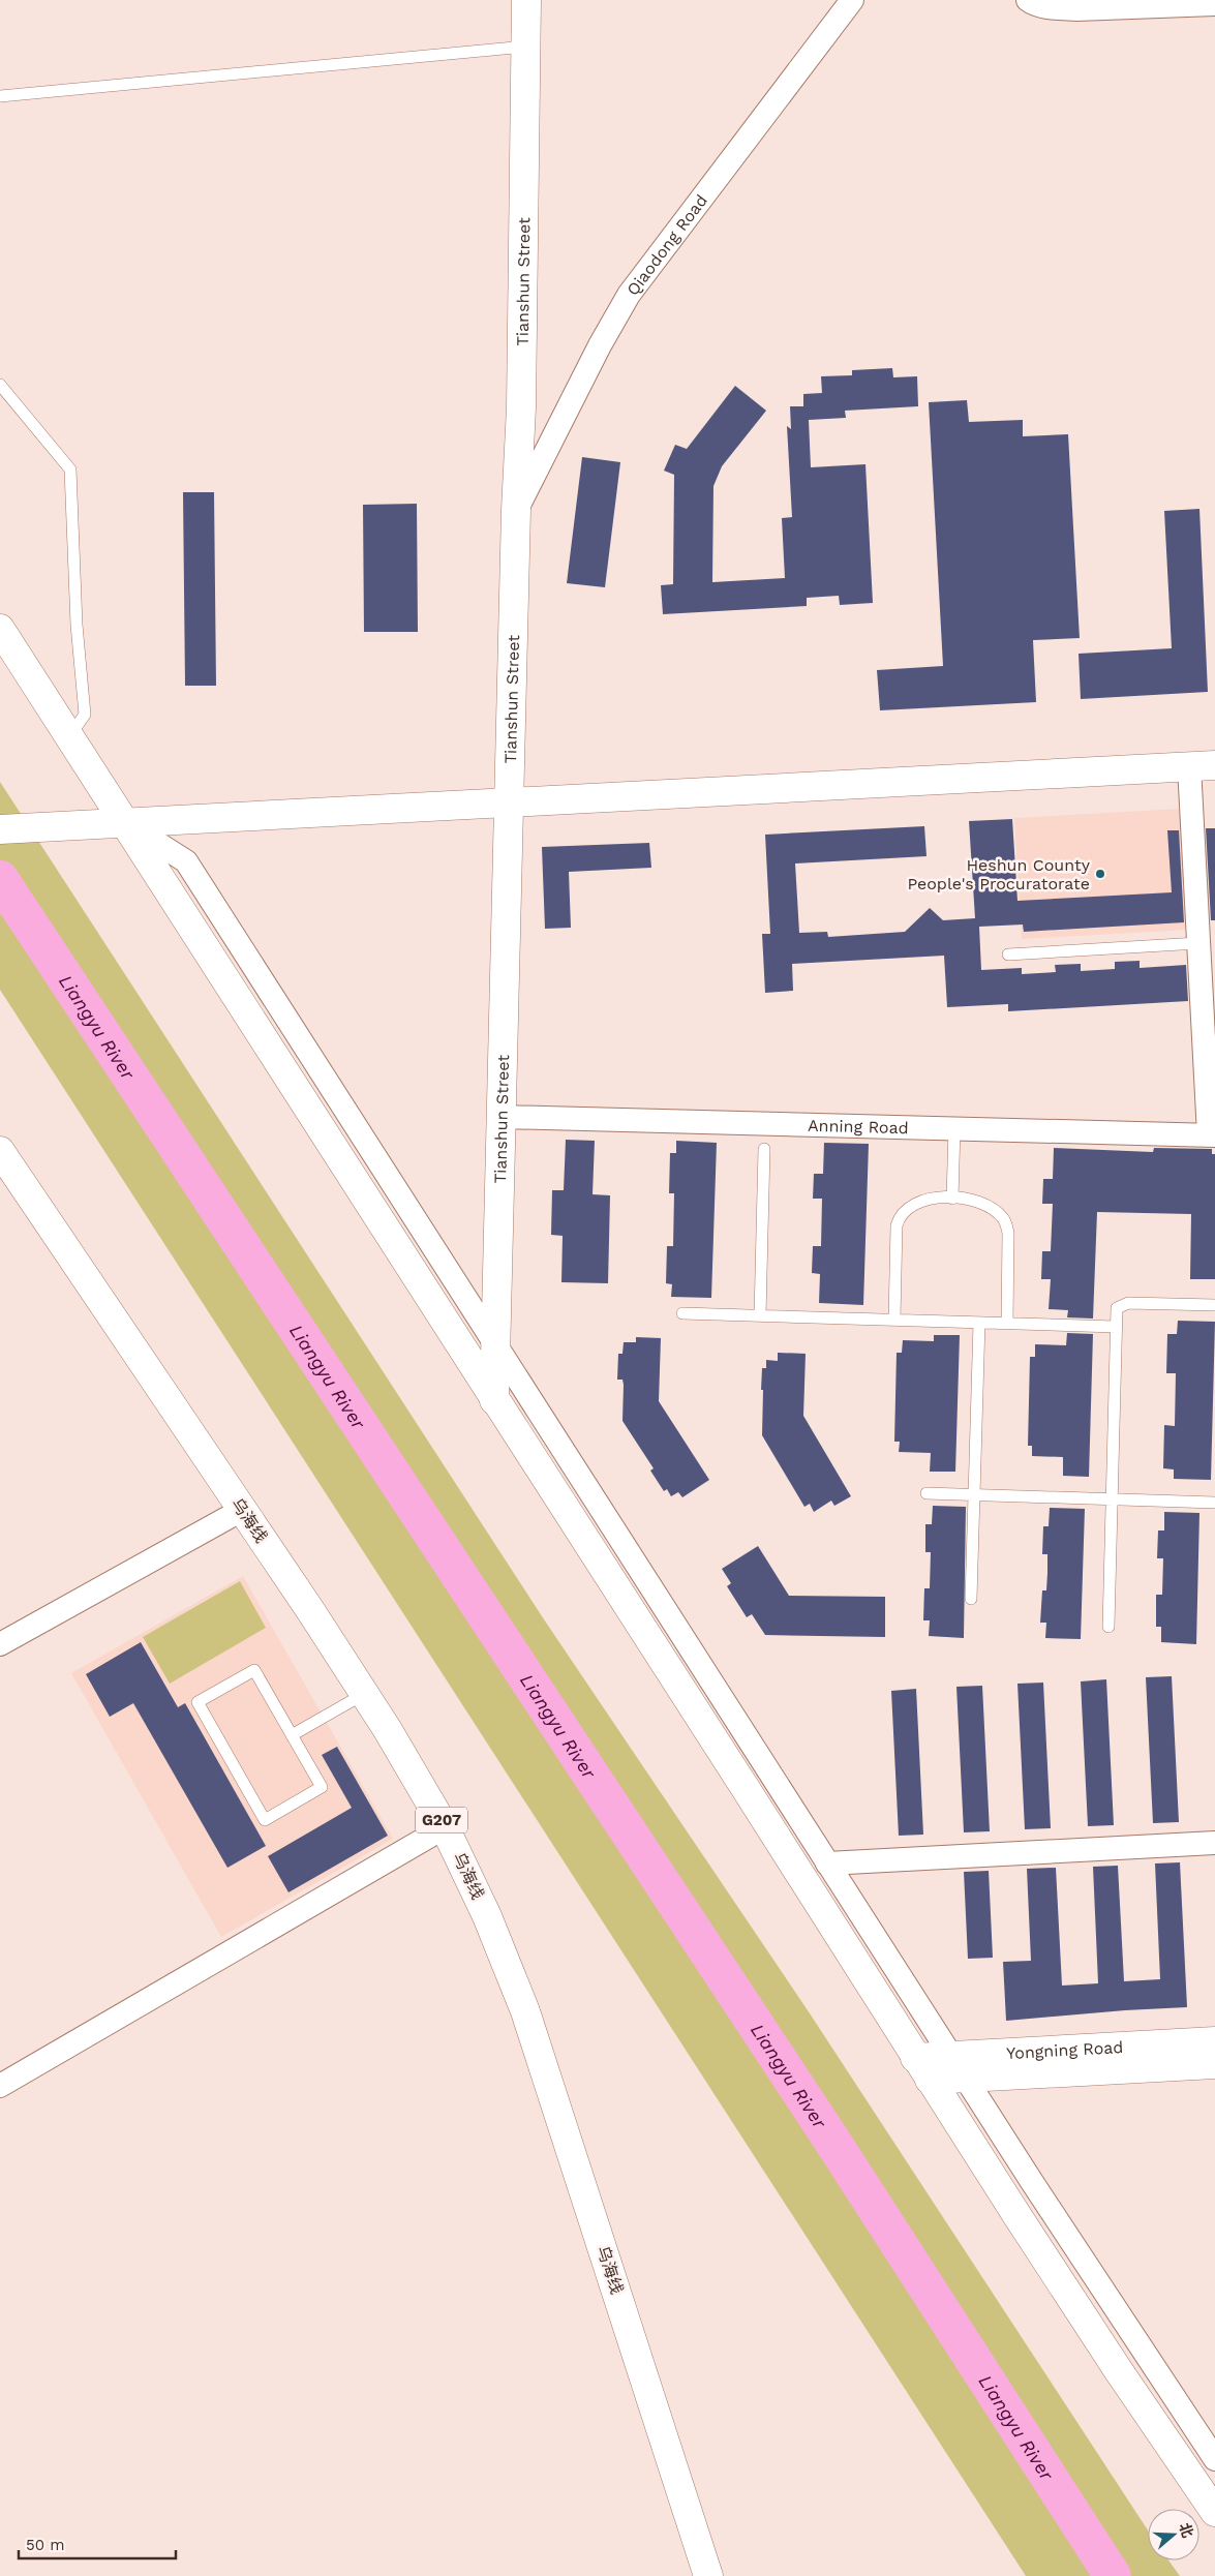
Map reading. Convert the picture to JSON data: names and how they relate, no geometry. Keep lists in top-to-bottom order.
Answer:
{
  "streets": {
    "main road": [
      "Tianshun Street",
      "乌海线",
      "G207",
      "Yongning Road"
    ],
    "street": ["Qiaodong Road", "Anning Road"]
  },
  "crossings": [
    ["Qiaodong Road", "Tianshun Street"],
    ["Tianshun Street", "Anning Road"]
  ],
  "water": ["Liangyu River"],
  "places": ["Heshun County People's Procuratorate"],
  "scale_bar": "50 m",
  "north": "right"
}
